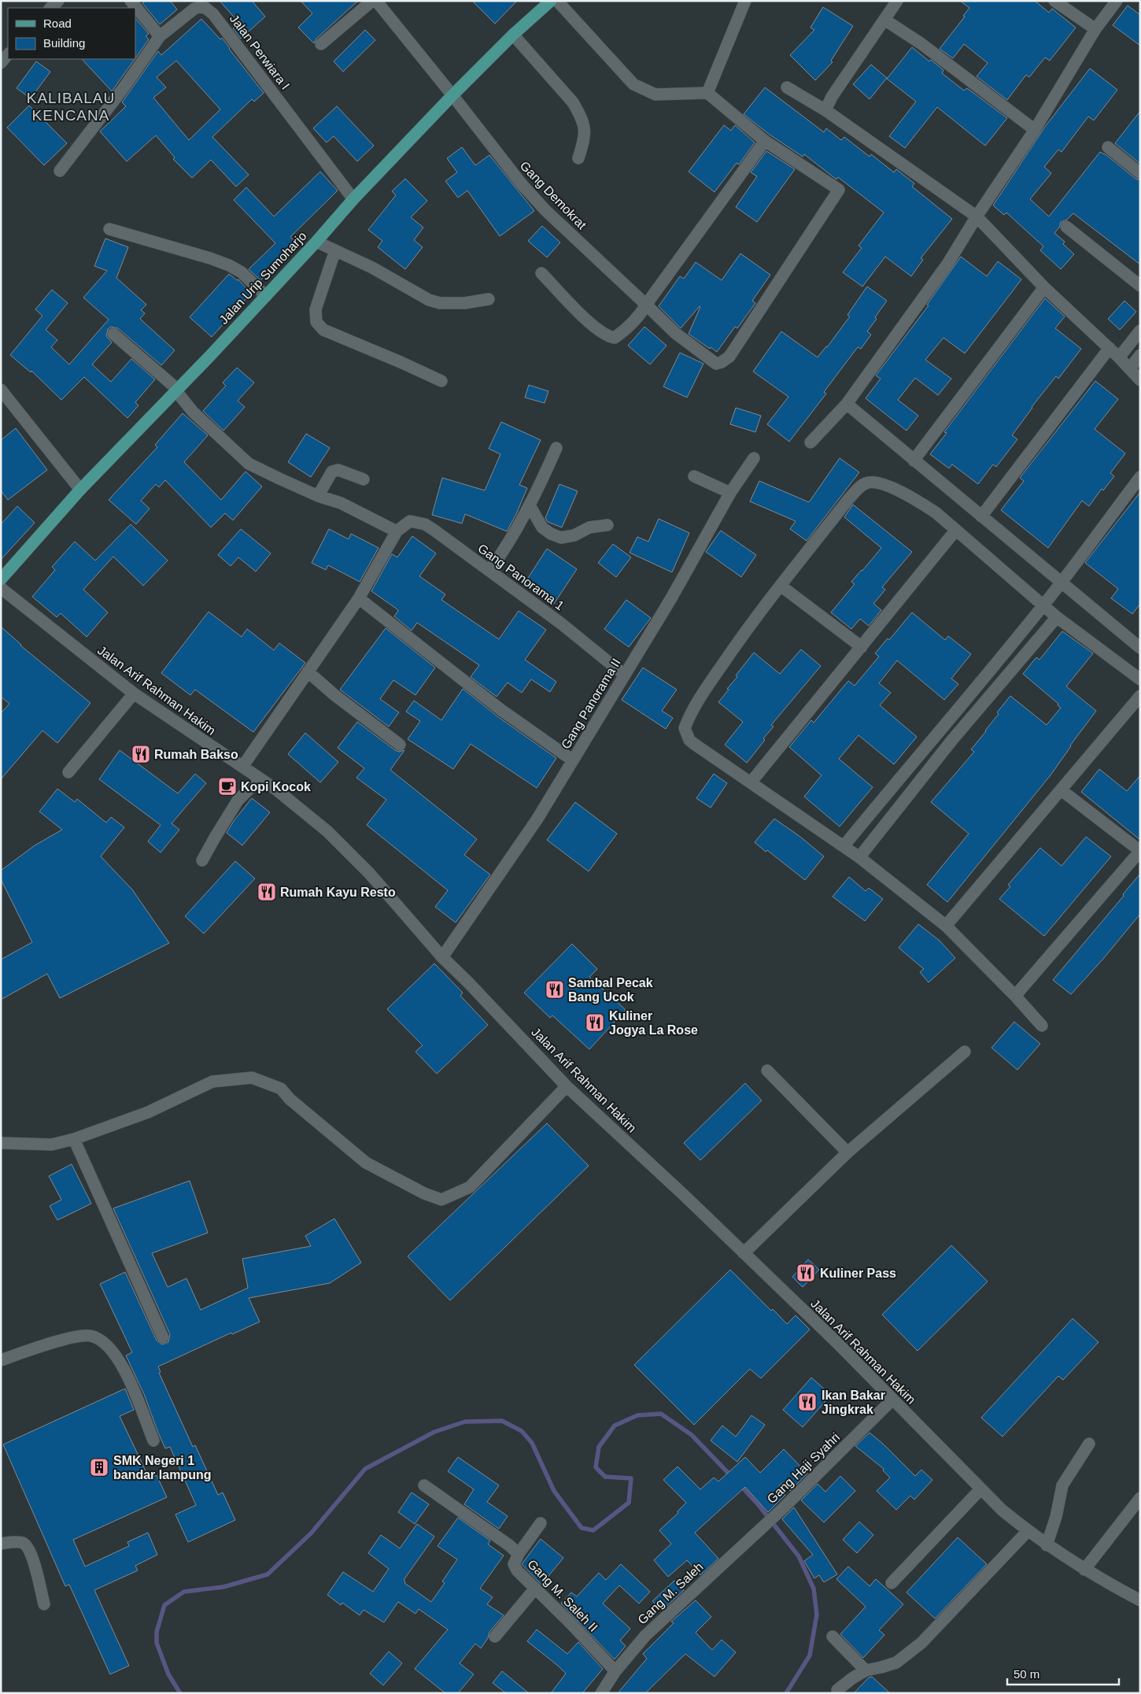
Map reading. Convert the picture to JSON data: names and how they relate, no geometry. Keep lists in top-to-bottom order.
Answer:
{
  "streets": {
    "main road": ["Jalan Urip Sumoharjo"],
    "street": [
      "Jalan Perwiara I",
      "Gang Demokrat",
      "Gang Panorama 1",
      "Jalan Arif Rahman Hakim",
      "Gang Panorama II",
      "Gang Haji Syahri",
      "Gang M. Saleh",
      "Gang M. Saleh II"
    ]
  },
  "crossings": [
    ["Jalan Perwiara I", "Jalan Urip Sumoharjo"],
    ["Gang Demokrat", "Jalan Urip Sumoharjo"],
    ["Gang Panorama 1", "Jalan Arif Rahman Hakim"],
    ["Gang Panorama 1", "Gang Panorama II"],
    ["Jalan Arif Rahman Hakim", "Gang Panorama II"],
    ["Jalan Arif Rahman Hakim", "Gang Haji Syahri"],
    ["Gang Haji Syahri", "Gang M. Saleh"],
    ["Gang M. Saleh", "Gang M. Saleh II"]
  ],
  "districts": ["KALIBALAU KENCANA"],
  "places": {
    "restaurant": [
      "Rumah Bakso",
      "Rumah Kayu Resto",
      "Sambal Pecak Bang Ucok",
      "Kuliner Jogya La Rose",
      "Kuliner Pass",
      "Ikan Bakar Jingkrak"
    ],
    "cafe": ["Kopi Kocok"],
    "building": ["SMK Negeri 1 bandar lampung"]
  },
  "legend": ["Road", "Building"],
  "scale_bar": "50 m"
}
